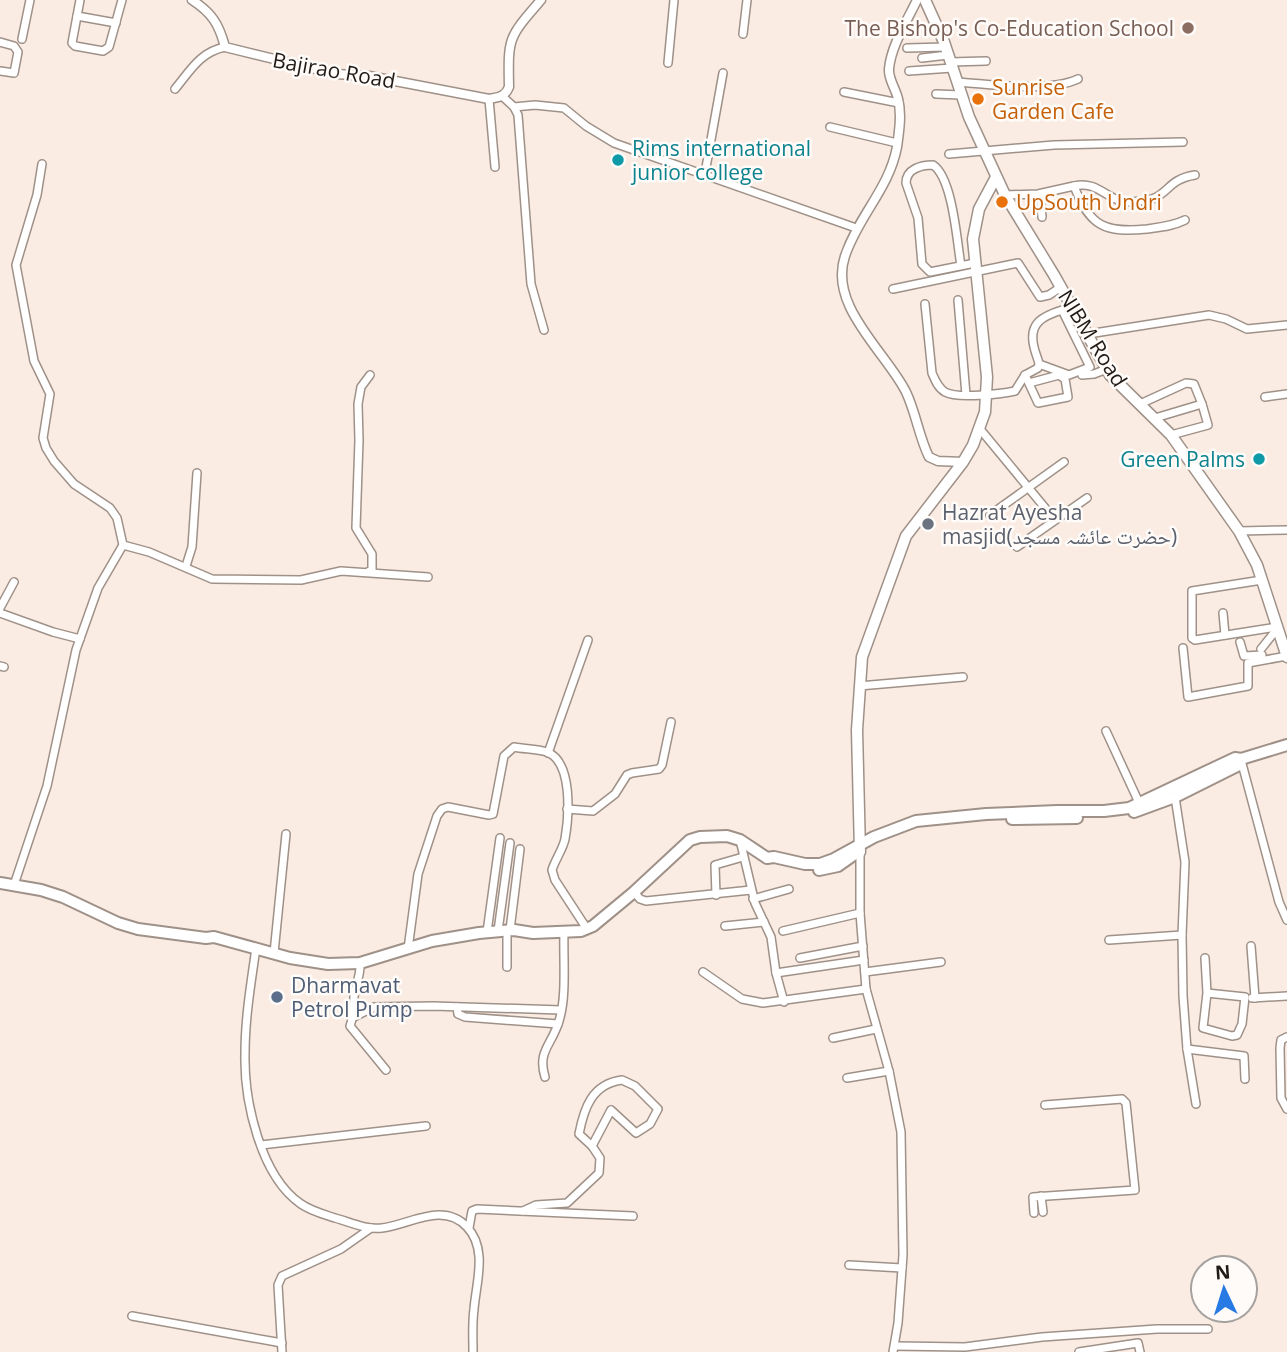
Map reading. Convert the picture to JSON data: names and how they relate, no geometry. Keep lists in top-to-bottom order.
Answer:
{
  "streets": {
    "main road": ["NIBM Road"],
    "street": ["Bajirao Road"]
  },
  "places": [
    "The Bishop's Co-Education School",
    "Sunrise Garden Cafe",
    "Rims international junior college",
    "UpSouth Undri",
    "Green Palms",
    "Hazrat Ayesha masjid(حضرت عائشہ مسجد)",
    "Dharmavat Petrol Pump"
  ],
  "north": "top"
}
